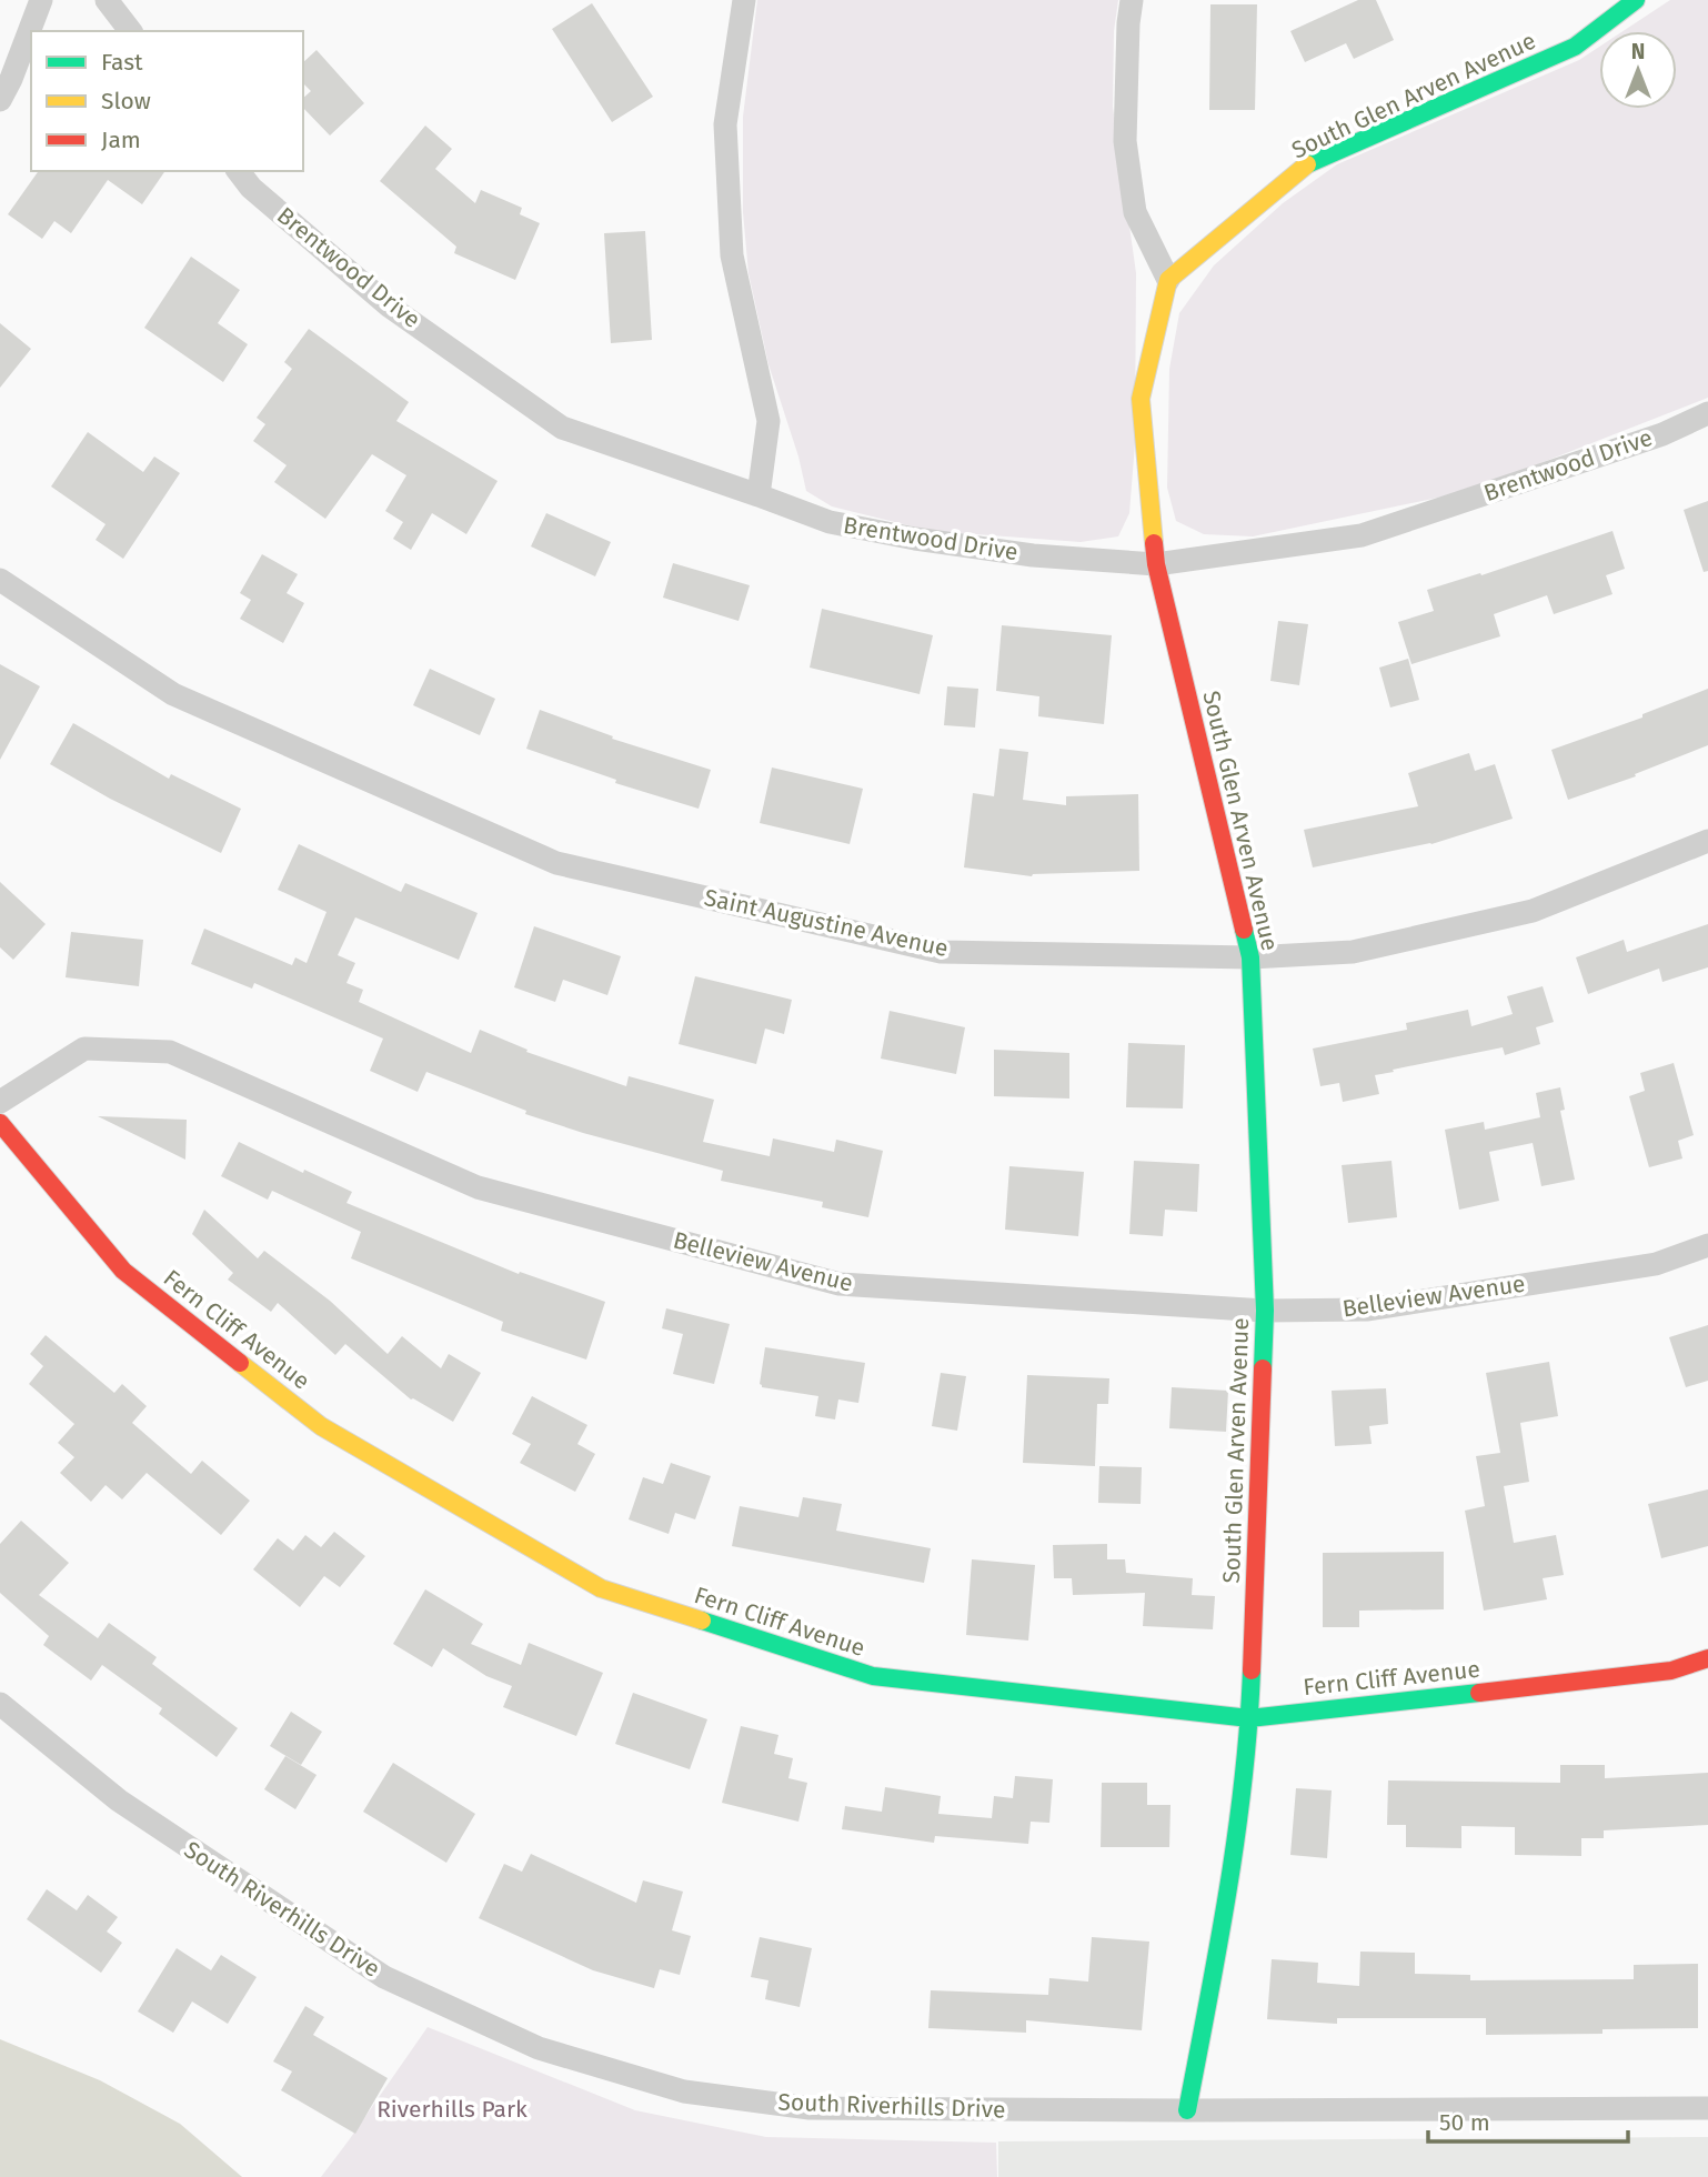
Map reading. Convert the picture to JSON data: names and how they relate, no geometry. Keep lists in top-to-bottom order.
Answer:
{
  "streets": {
    "street": [
      "South Glen Arven Avenue",
      "Brentwood Drive",
      "Saint Augustine Avenue",
      "Belleview Avenue",
      "Fern Cliff Avenue",
      "South Riverhills Drive"
    ]
  },
  "crossings": [
    ["South Glen Arven Avenue", "Brentwood Drive"],
    ["South Glen Arven Avenue", "Saint Augustine Avenue"],
    ["South Glen Arven Avenue", "Belleview Avenue"],
    ["South Glen Arven Avenue", "Fern Cliff Avenue"],
    ["South Glen Arven Avenue", "South Riverhills Drive"]
  ],
  "parks": ["Riverhills Park"],
  "legend": ["Fast", "Slow", "Jam"],
  "scale_bar": "50 m",
  "north": "top"
}
